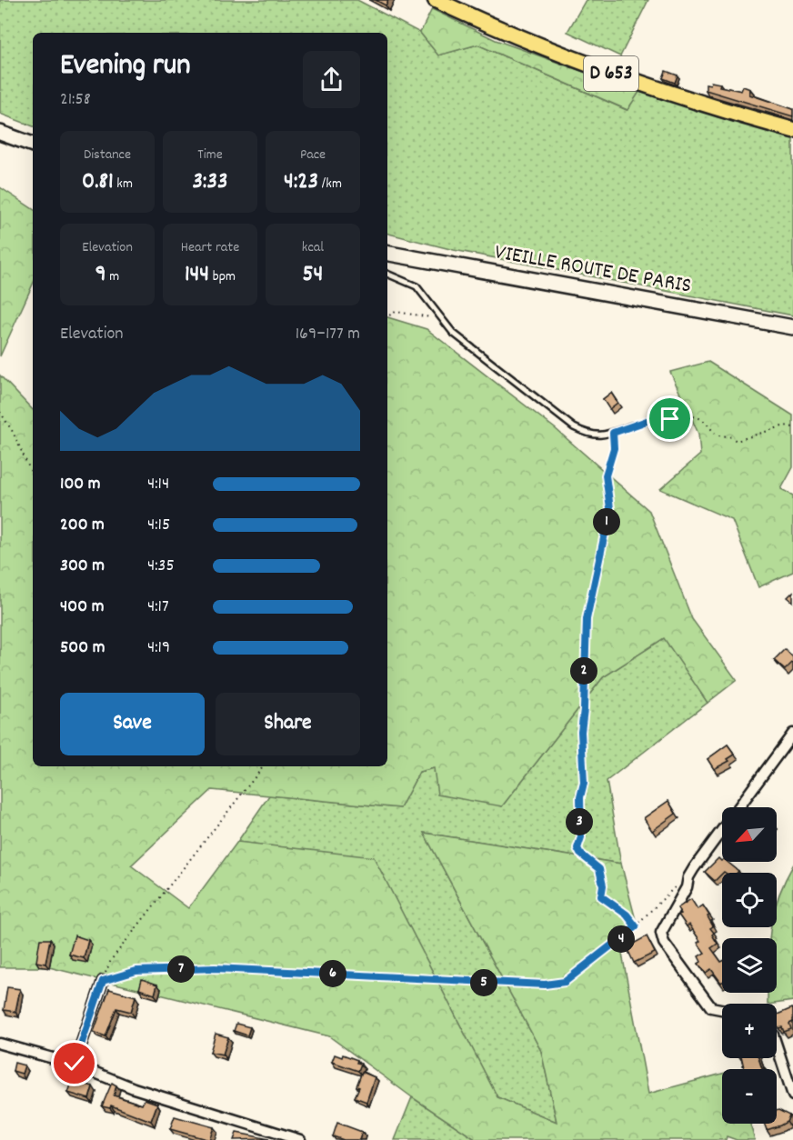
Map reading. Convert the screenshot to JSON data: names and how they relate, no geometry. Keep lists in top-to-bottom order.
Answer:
{
  "streets": {
    "main road": ["D 653"],
    "street": ["VIEILLE ROUTE DE PARIS"]
  },
  "north": "bottom left",
  "page": {
    "heading": ["Evening run", "21:58"],
    "stats": [
      ["Distance", "0.81 km"],
      ["Time", "3:33"],
      ["Pace", "4:23 /km"],
      ["Elevation", "9 m"],
      ["Heart rate", "144 bpm"],
      ["kcal", "54"]
    ],
    "chart": ["Elevation", "169–177 m"],
    "list": [
      {
        "name": "100 m",
        "note": "4:14"
      },
      {
        "name": "200 m",
        "note": "4:15"
      },
      {
        "name": "300 m",
        "note": "4:35"
      },
      {
        "name": "400 m",
        "note": "4:17"
      },
      {
        "name": "500 m",
        "note": "4:19"
      }
    ],
    "pins": [
      "1",
      "2",
      "3",
      "4",
      "7",
      "6",
      "5"
    ],
    "buttons": ["Save", "Share"],
    "map_buttons": ["+", "−"]
  }
}
